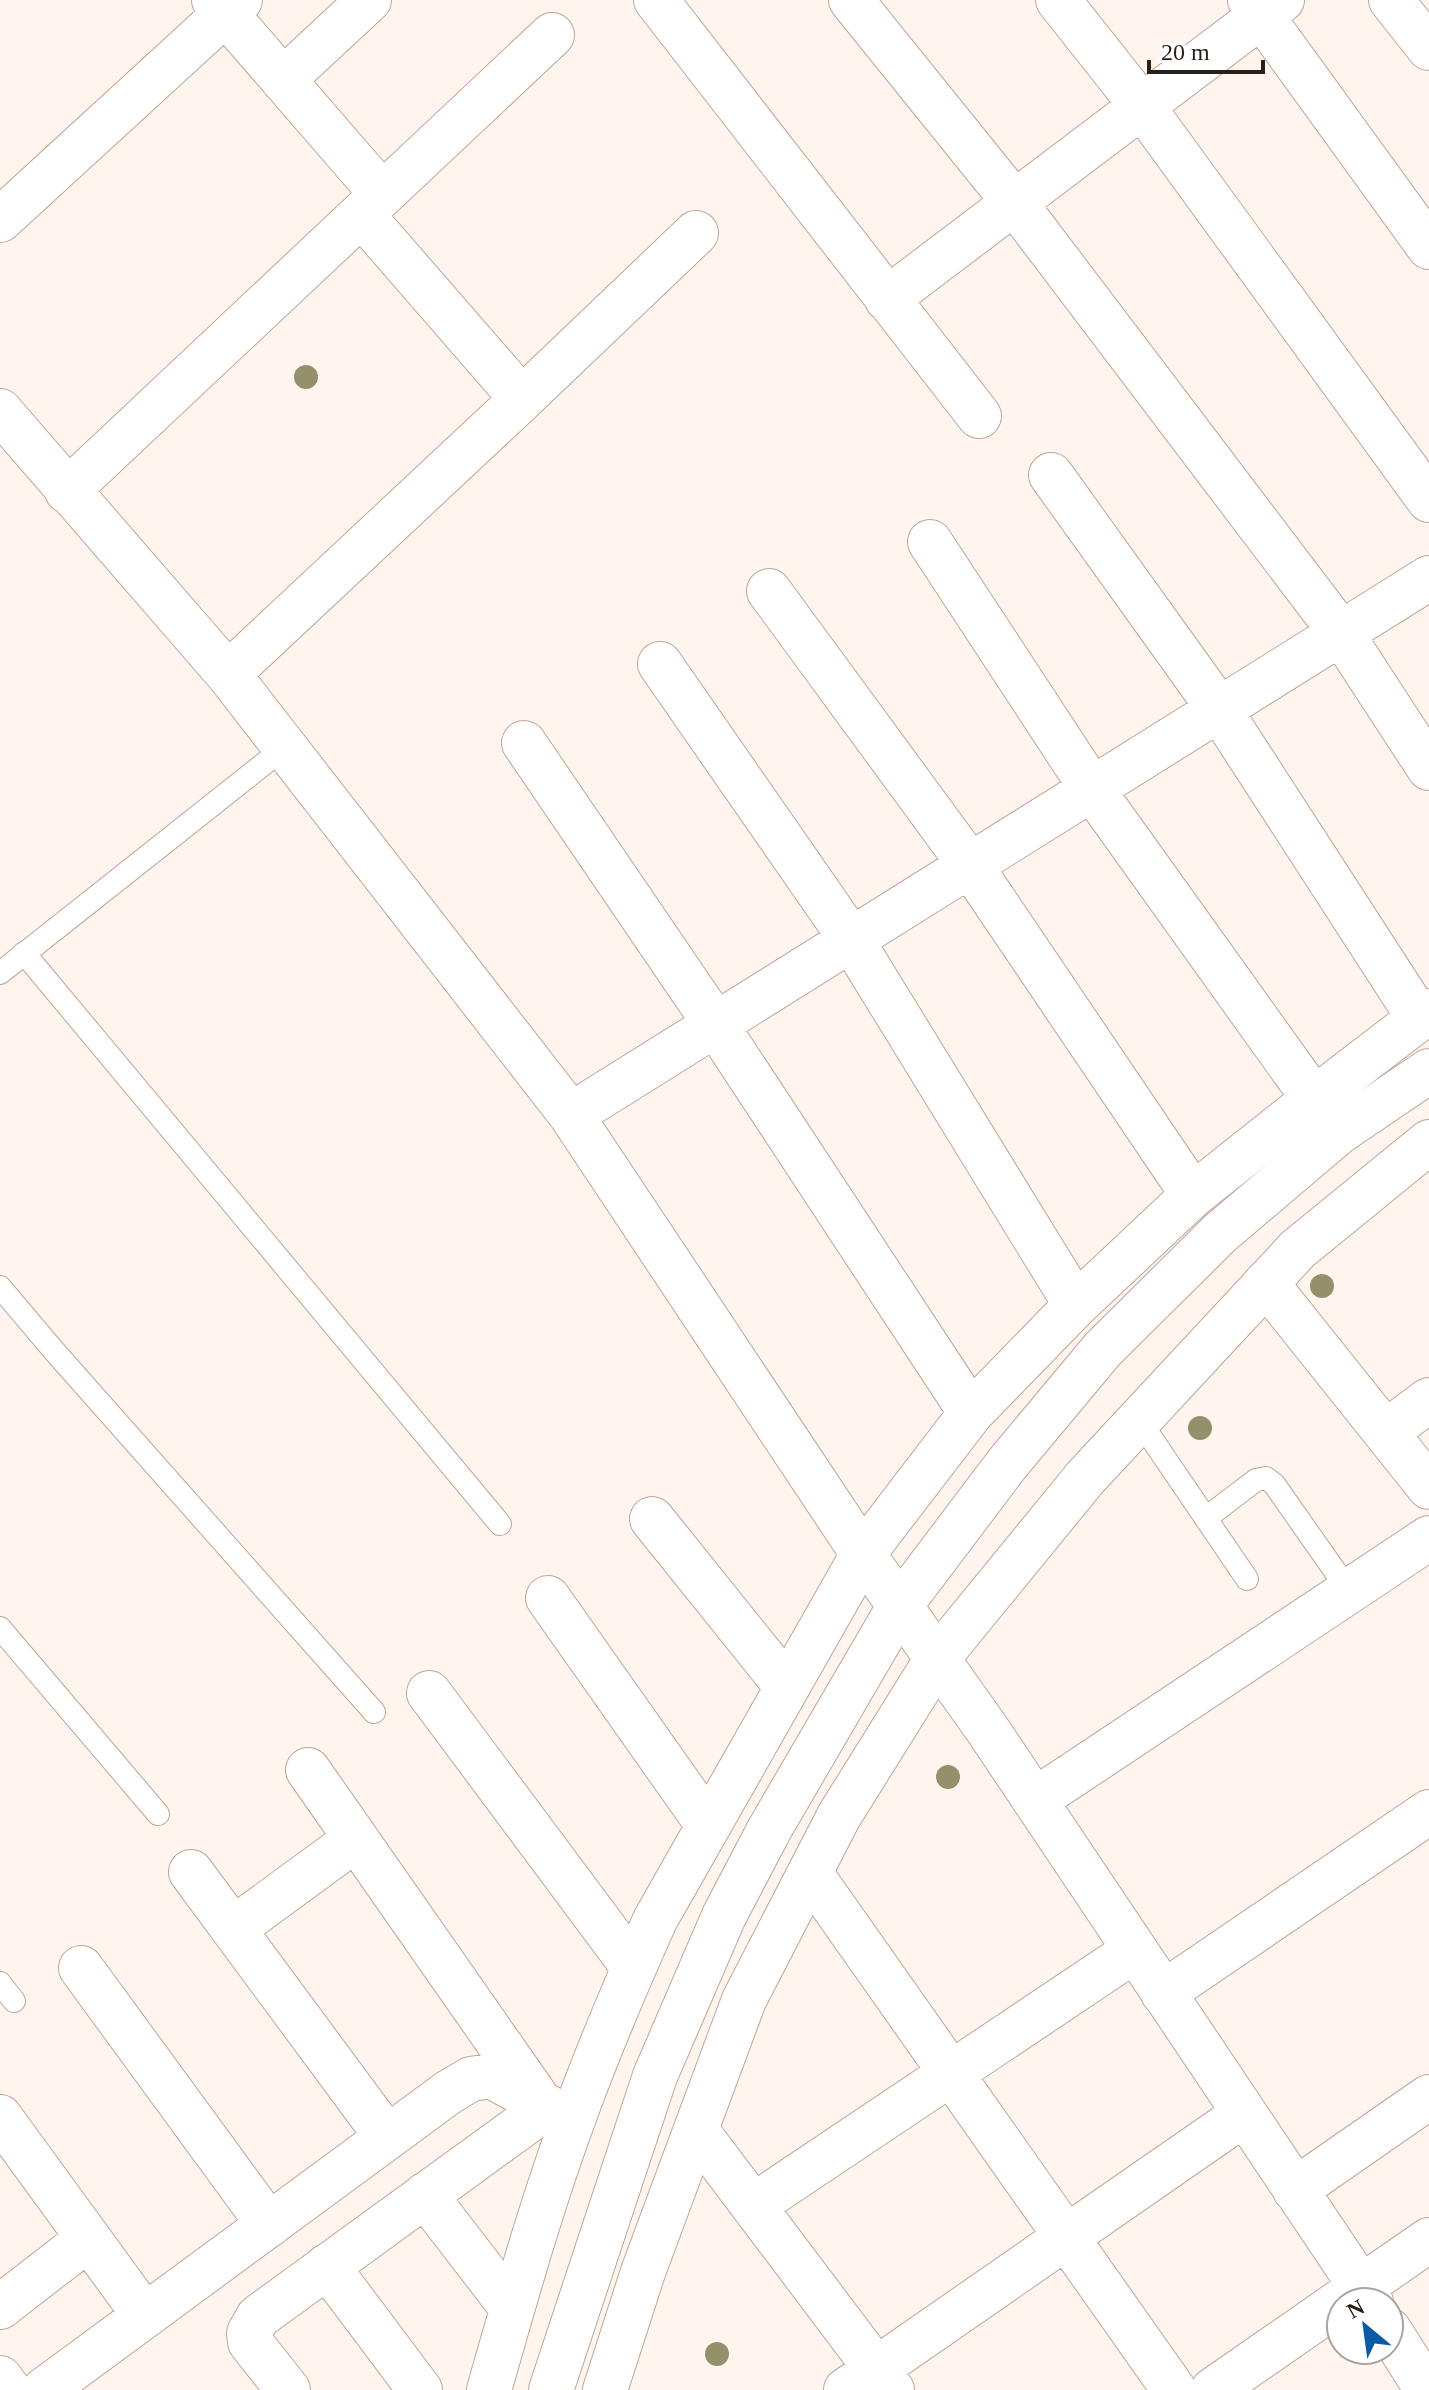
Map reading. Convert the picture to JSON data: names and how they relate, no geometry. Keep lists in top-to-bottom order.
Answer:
{
  "scale_bar": "20 m",
  "north": "top left"
}
